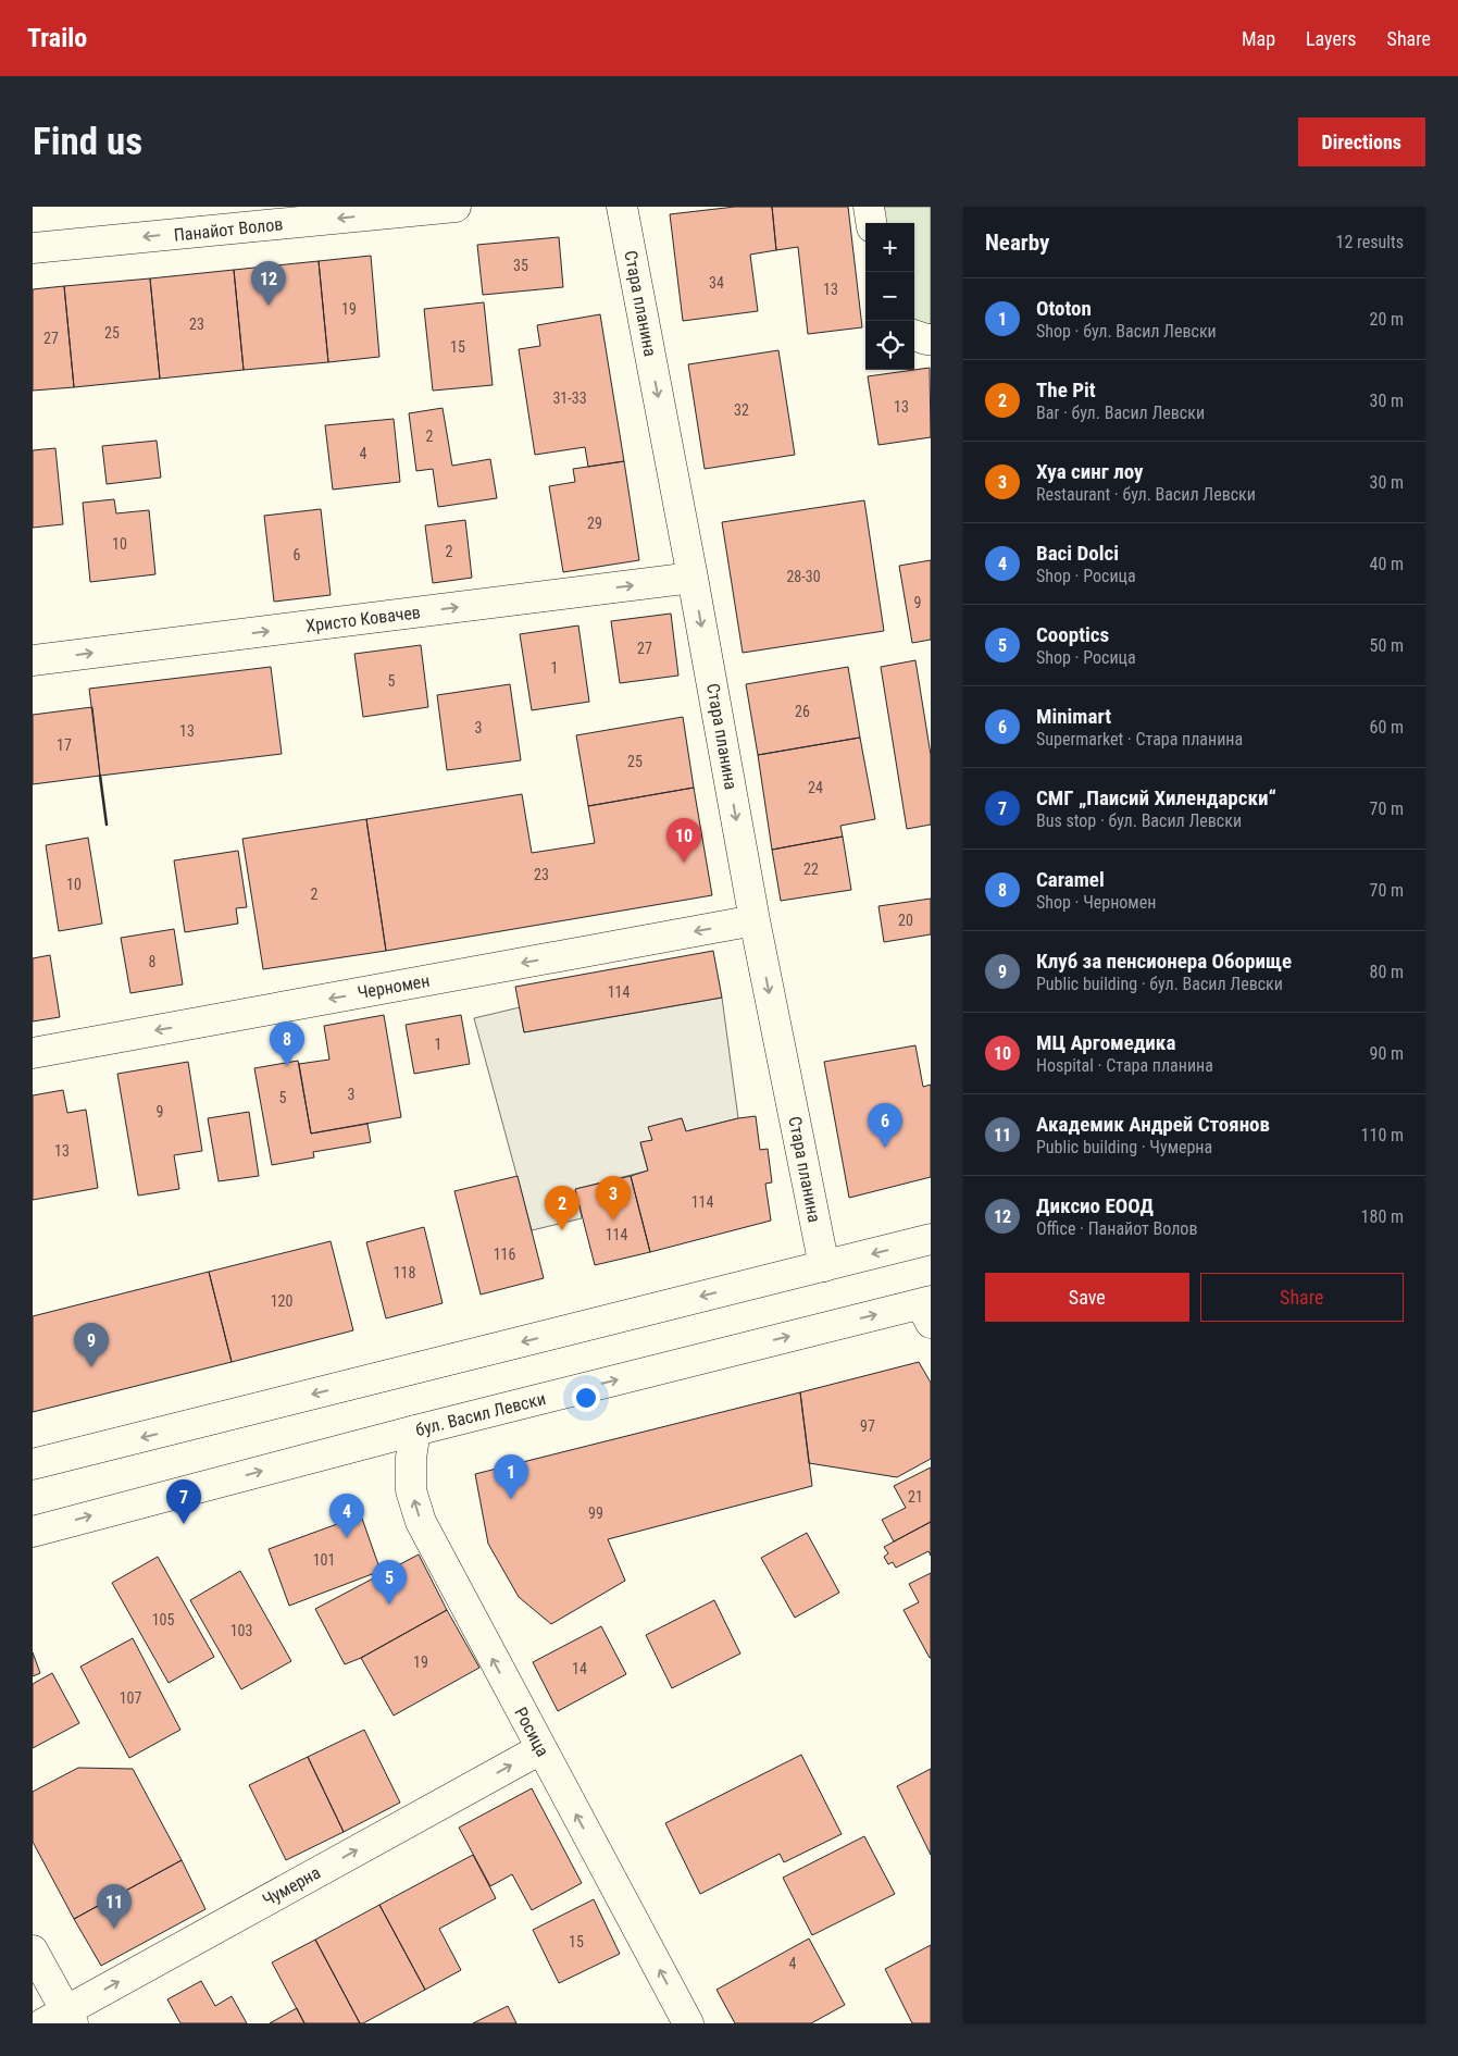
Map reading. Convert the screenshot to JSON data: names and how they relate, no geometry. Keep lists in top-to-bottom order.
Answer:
{
  "streets": {
    "street": [
      "Панайот Волов",
      "Стара планина",
      "Христо Ковачев",
      "Черномен",
      "бул. Васил Левски",
      "Росица",
      "Чумерна"
    ]
  },
  "crossings": [
    ["Стара планина", "Христо Ковачев"],
    ["Стара планина", "Черномен"],
    ["бул. Васил Левски", "Росица"],
    ["Росица", "Чумерна"]
  ],
  "one_way": [
    "Панайот Волов",
    "Стара планина",
    "Христо Ковачев",
    "Черномен",
    "Росица",
    "Чумерна"
  ],
  "house_numbers": [
    "35",
    "34",
    "13",
    "19",
    "23",
    "25",
    "27",
    "15",
    "31-33",
    "13",
    "32",
    "2",
    "4",
    "29",
    "10",
    "2",
    "6",
    "28-30",
    "9",
    "27",
    "1",
    "5",
    "26",
    "3",
    "13",
    "17",
    "25",
    "24",
    "22",
    "23",
    "10",
    "2",
    "20",
    "8",
    "114",
    "1",
    "3",
    "5",
    "9",
    "13",
    "114",
    "114",
    "116",
    "118",
    "120",
    "97",
    "21",
    "99",
    "101",
    "105",
    "103",
    "19",
    "14",
    "107",
    "15",
    "4"
  ],
  "page": {
    "header": "Trailo",
    "nav": ["Map", "Layers", "Share"],
    "buttons": [
      "Directions",
      ["Save", "Share"]
    ],
    "title": "Find us",
    "heading": ["Nearby", "12 results"],
    "map_buttons": ["+", "−"],
    "pins": [
      "12",
      "10",
      "8",
      "6",
      "3",
      "2",
      "9",
      "1",
      "7",
      "4",
      "5",
      "11"
    ],
    "list": [
      {
        "mark": "1",
        "name": "Ototon",
        "note": "Shop · бул. Васил Левски",
        "value": "20 m"
      },
      {
        "mark": "2",
        "name": "The Pit",
        "note": "Bar · бул. Васил Левски",
        "value": "30 m"
      },
      {
        "mark": "3",
        "name": "Хуа синг лоу",
        "note": "Restaurant · бул. Васил Левски",
        "value": "30 m"
      },
      {
        "mark": "4",
        "name": "Baci Dolci",
        "note": "Shop · Росица",
        "value": "40 m"
      },
      {
        "mark": "5",
        "name": "Cooptics",
        "note": "Shop · Росица",
        "value": "50 m"
      },
      {
        "mark": "6",
        "name": "Minimart",
        "note": "Supermarket · Стара планина",
        "value": "60 m"
      },
      {
        "mark": "7",
        "name": "СМГ „Паисий Хилендарски“",
        "note": "Bus stop · бул. Васил Левски",
        "value": "70 m"
      },
      {
        "mark": "8",
        "name": "Caramel",
        "note": "Shop · Черномен",
        "value": "70 m"
      },
      {
        "mark": "9",
        "name": "Клуб за пенсионера Оборище",
        "note": "Public building · бул. Васил Левски",
        "value": "80 m"
      },
      {
        "mark": "10",
        "name": "МЦ Аргомедика",
        "note": "Hospital · Стара планина",
        "value": "90 m"
      },
      {
        "mark": "11",
        "name": "Академик Андрей Стоянов",
        "note": "Public building · Чумерна",
        "value": "110 m"
      },
      {
        "mark": "12",
        "name": "Диксио ЕООД",
        "note": "Office · Панайот Волов",
        "value": "180 m"
      }
    ]
  }
}
